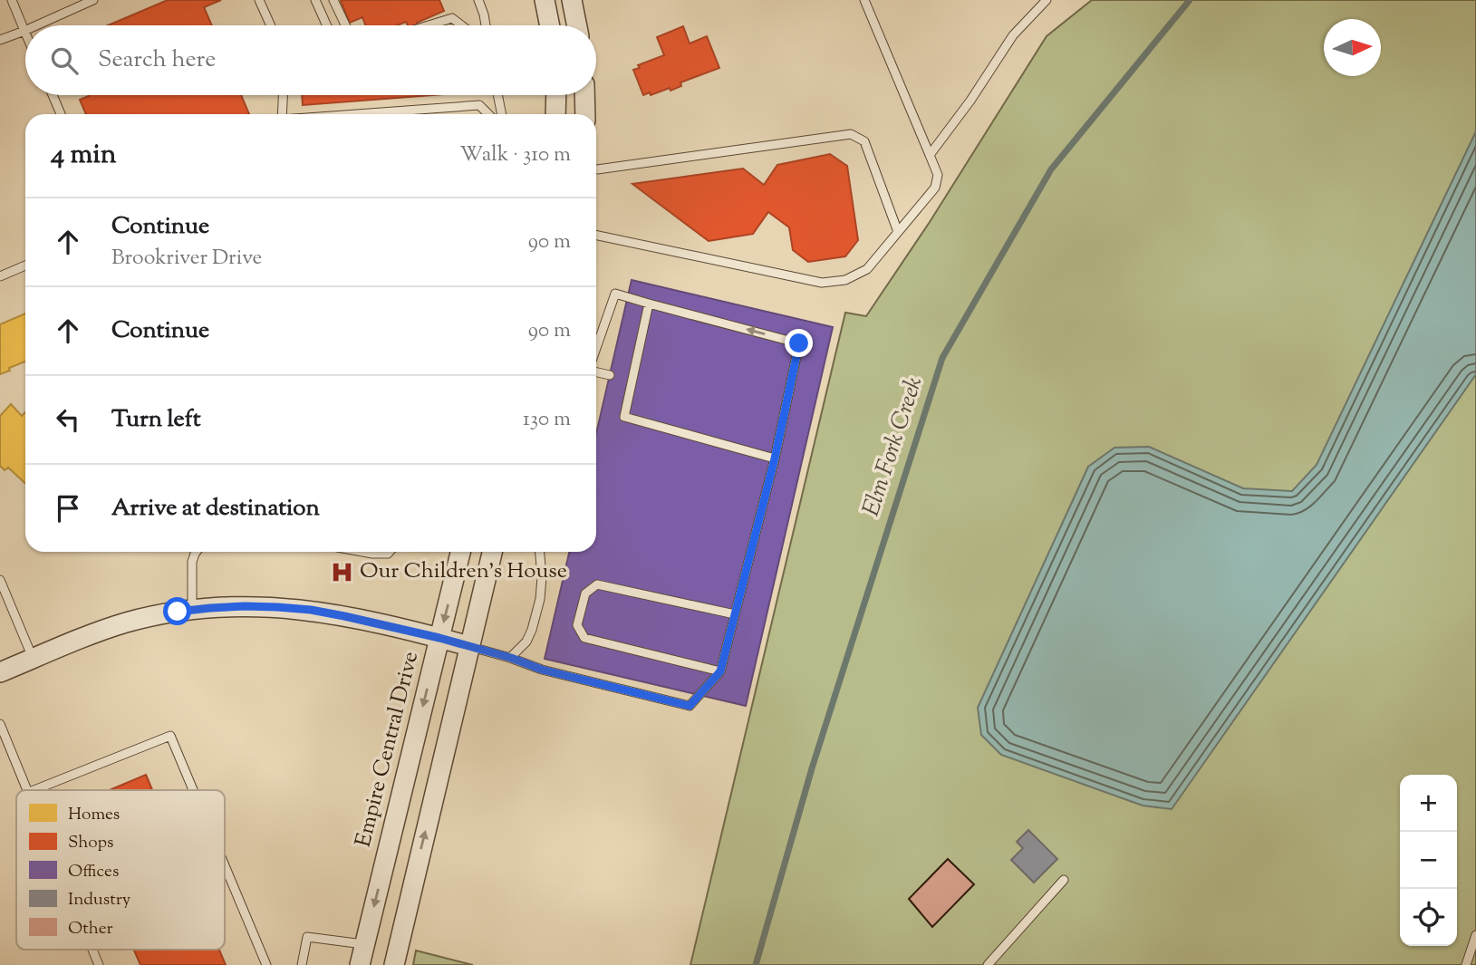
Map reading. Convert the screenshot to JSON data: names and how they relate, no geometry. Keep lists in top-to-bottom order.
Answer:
{
  "streets": {
    "street": ["Empire Central Drive"]
  },
  "water": ["Elm Fork Creek"],
  "places": {
    "hospital": ["Our Children's House"]
  },
  "legend": [
    "Homes",
    "Shops",
    "Offices",
    "Industry",
    "Other"
  ],
  "north": "right",
  "page": {
    "search": "Search here",
    "heading": ["4 min", "Walk · 310 m"],
    "list": [
      ["Continue", "Brookriver Drive", "90 m"],
      ["Continue", "90 m"],
      ["Turn left", "130 m"],
      "Arrive at destination"
    ],
    "map_buttons": ["+", "−"]
  }
}
